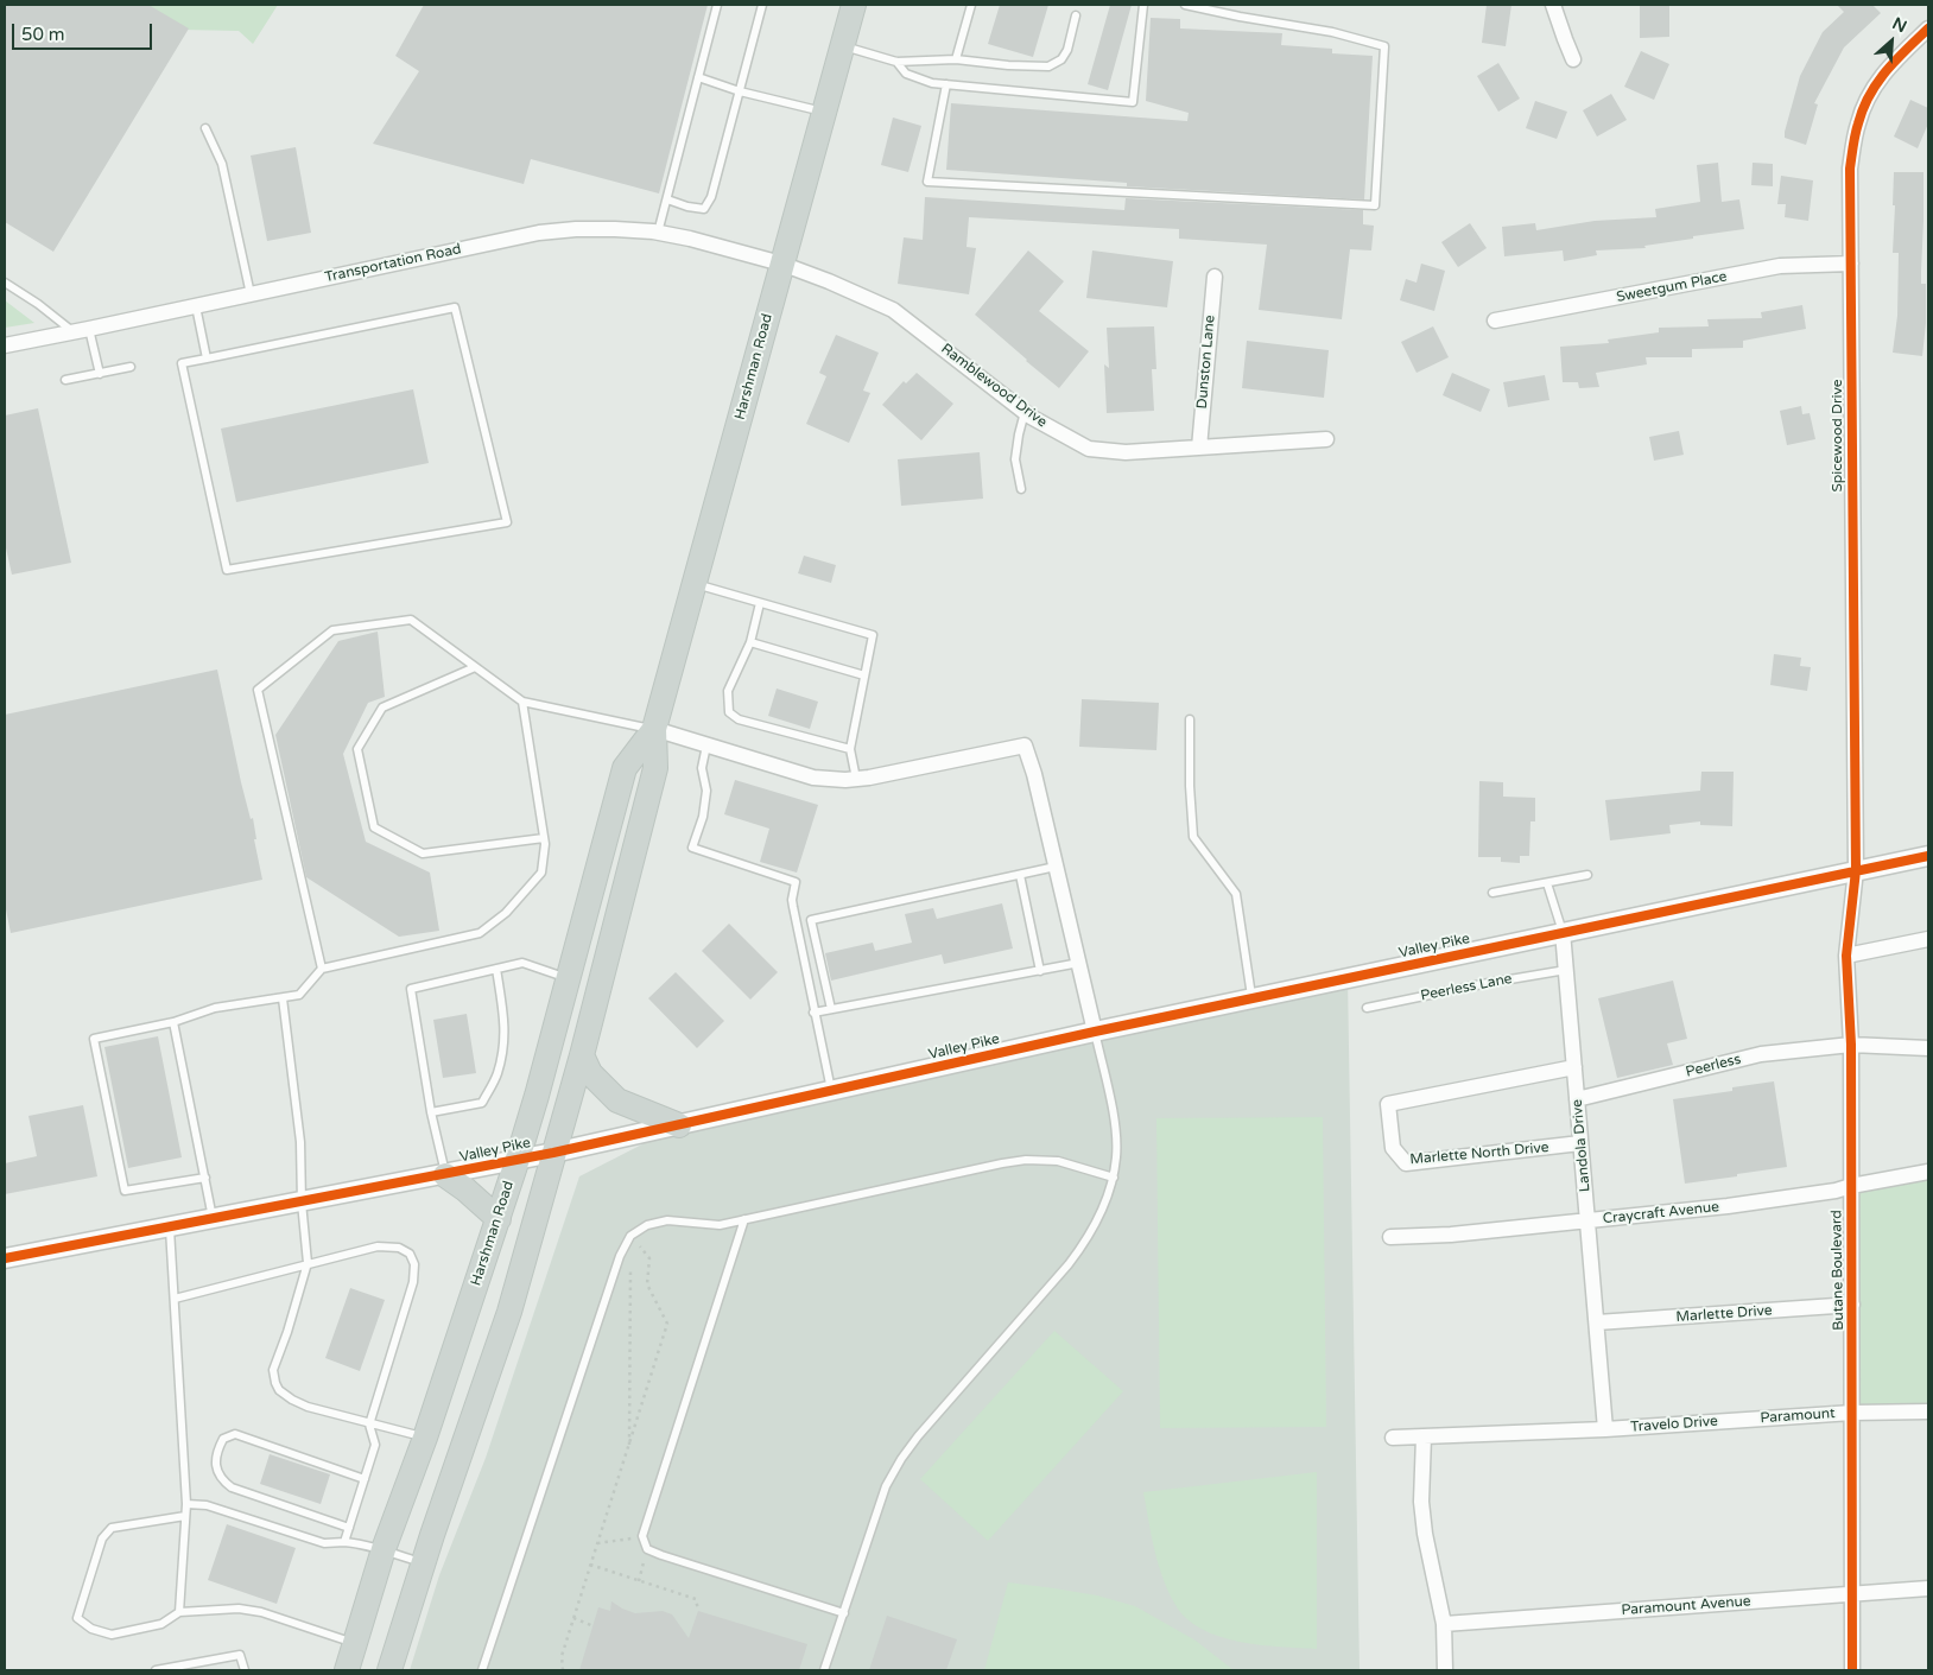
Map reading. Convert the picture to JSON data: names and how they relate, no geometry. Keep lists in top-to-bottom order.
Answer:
{
  "streets": {
    "main road": ["Harshman Road"],
    "street": [
      "Transportation Road",
      "Sweetgum Place",
      "Dunston Lane",
      "Ramblewood Drive",
      "Spicewood Drive",
      "Valley Pike",
      "Peerless",
      "Landola Drive",
      "Marlette North Drive",
      "Craycraft Avenue",
      "Butane Boulevard",
      "Marlette Drive",
      "Paramount",
      "Travelo Drive",
      "Paramount Avenue"
    ],
    "lane": ["Peerless Lane"]
  },
  "crossings": [
    ["Transportation Road", "Harshman Road"],
    ["Transportation Road", "Ramblewood Drive"],
    ["Sweetgum Place", "Spicewood Drive"],
    ["Dunston Lane", "Ramblewood Drive"],
    ["Harshman Road", "Ramblewood Drive"],
    ["Harshman Road", "Valley Pike"],
    ["Spicewood Drive", "Valley Pike"],
    ["Spicewood Drive", "Butane Boulevard"],
    ["Valley Pike", "Landola Drive"],
    ["Valley Pike", "Butane Boulevard"],
    ["Peerless Lane", "Landola Drive"],
    ["Peerless", "Landola Drive"],
    ["Peerless", "Butane Boulevard"],
    ["Landola Drive", "Marlette North Drive"],
    ["Landola Drive", "Craycraft Avenue"],
    ["Landola Drive", "Marlette Drive"],
    ["Landola Drive", "Travelo Drive"],
    ["Craycraft Avenue", "Butane Boulevard"],
    ["Butane Boulevard", "Marlette Drive"],
    ["Butane Boulevard", "Paramount"],
    ["Butane Boulevard", "Paramount Avenue"],
    ["Paramount", "Travelo Drive"]
  ],
  "scale_bar": "50 m",
  "north": "top right"
}
